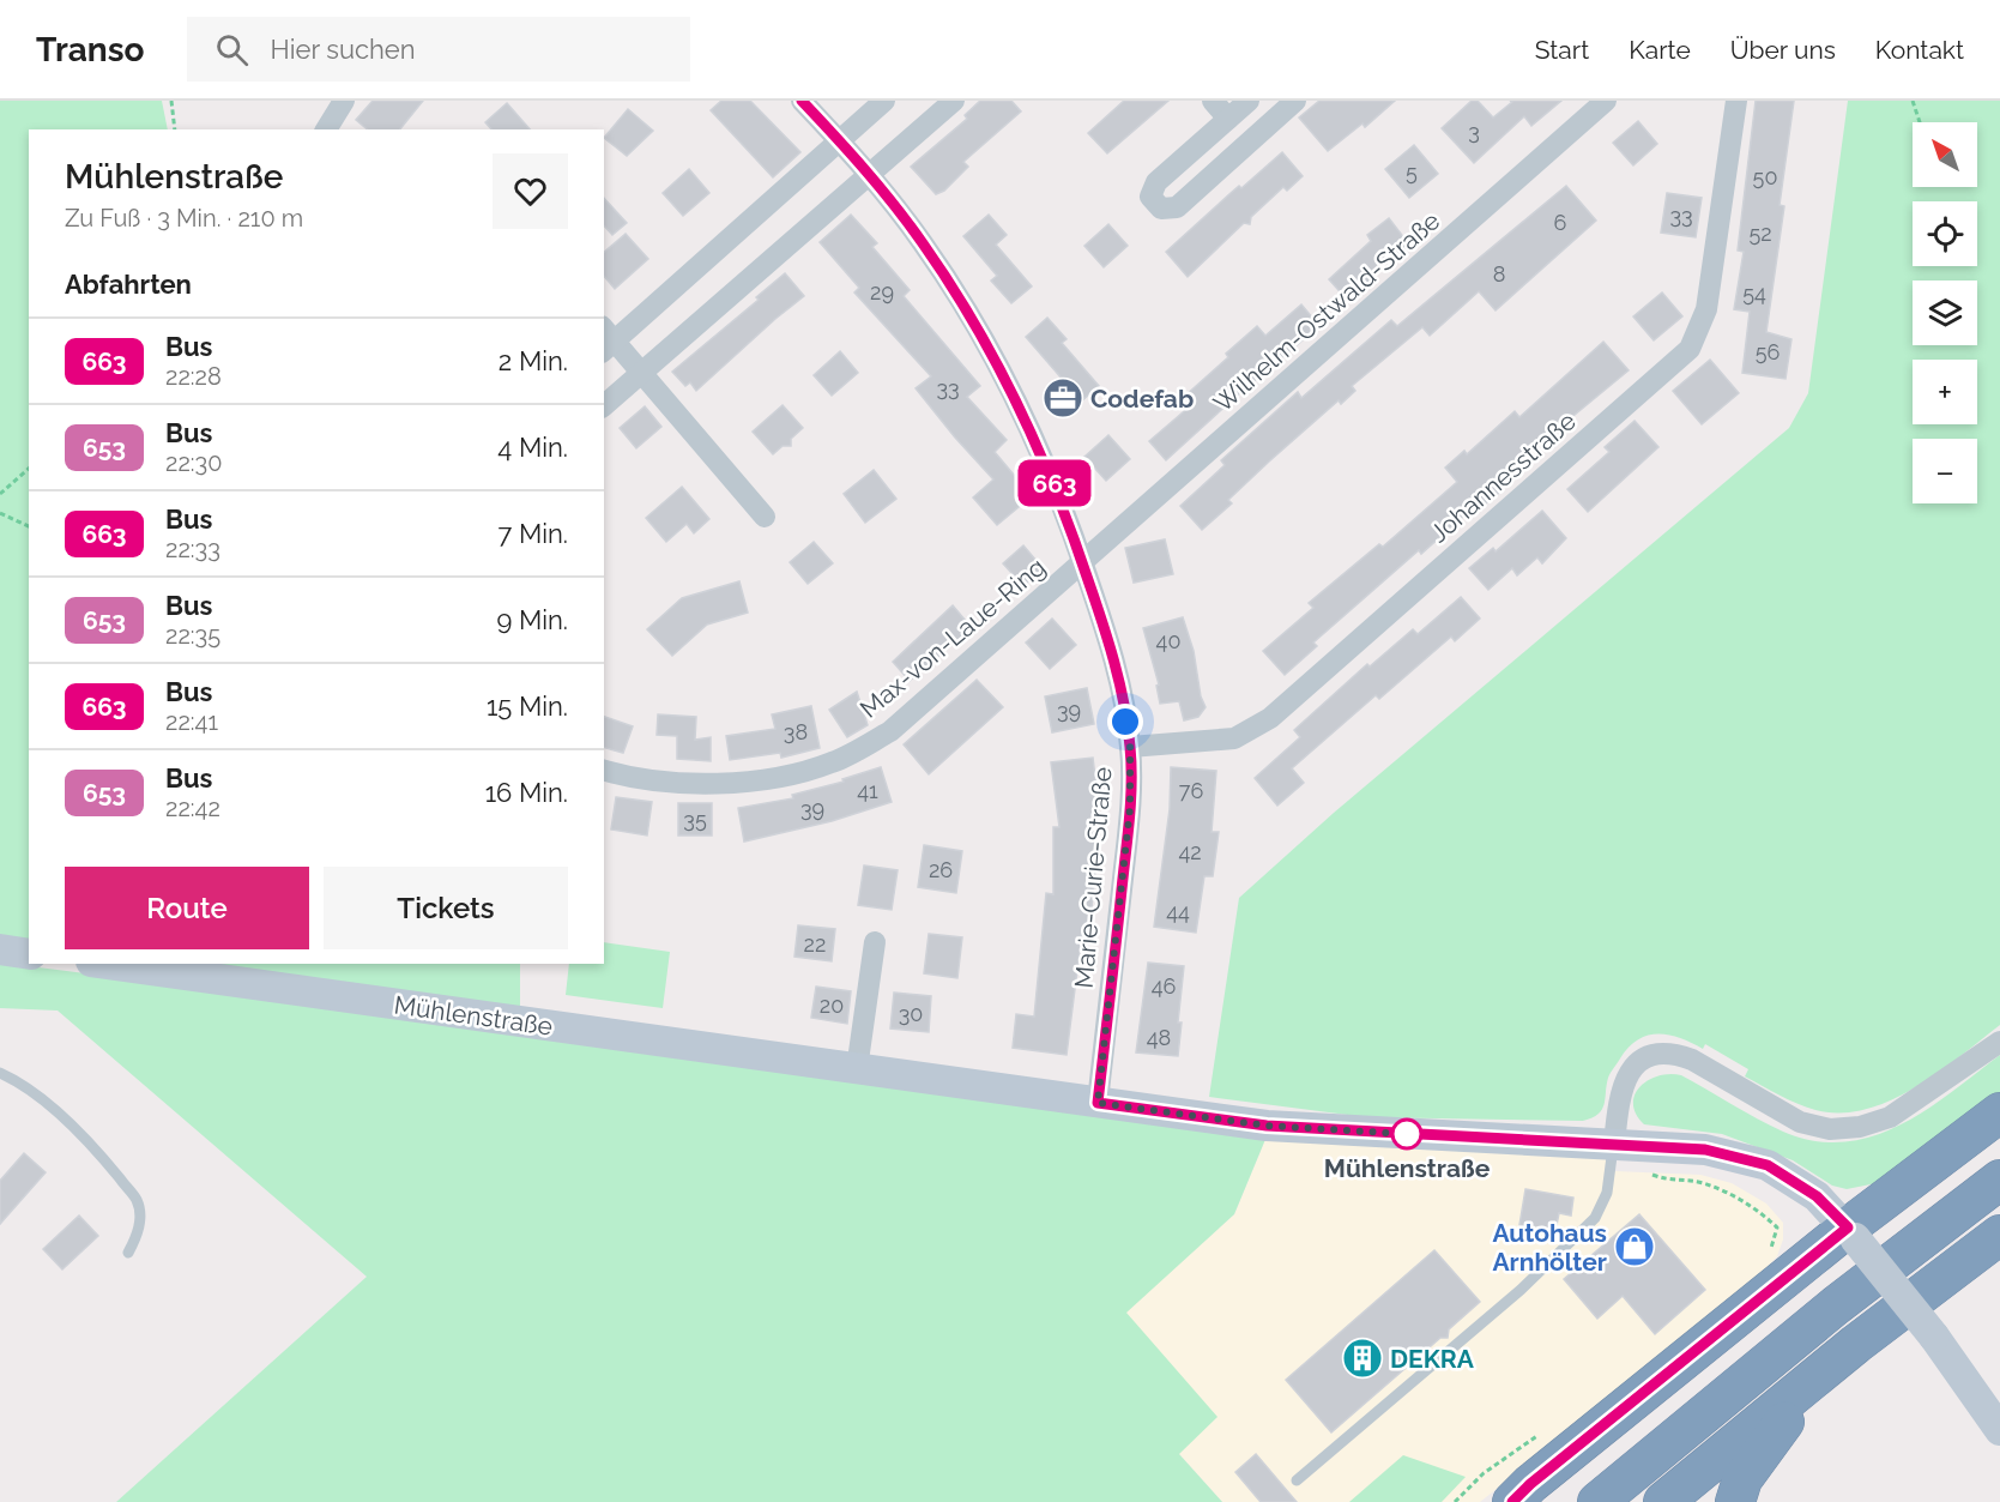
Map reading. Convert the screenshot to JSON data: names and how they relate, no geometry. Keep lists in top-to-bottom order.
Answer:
{
  "streets": {
    "street": [
      "Wilhelm-Ostwald-Straße",
      "Johannesstraße",
      "Max-von-Laue-Ring",
      "Marie-Curie-Straße",
      "Mühlenstraße"
    ]
  },
  "crossings": [
    ["Wilhelm-Ostwald-Straße", "Max-von-Laue-Ring"],
    ["Wilhelm-Ostwald-Straße", "Marie-Curie-Straße"],
    ["Johannesstraße", "Marie-Curie-Straße"],
    ["Max-von-Laue-Ring", "Marie-Curie-Straße"],
    ["Marie-Curie-Straße", "Mühlenstraße"]
  ],
  "places": {
    "office": ["Codefab"],
    "other": ["Mühlenstraße"],
    "shop": ["Autohaus Arnhölter"],
    "building": ["DEKRA"]
  },
  "lines": ["bus line 663"],
  "house_numbers": [
    "3",
    "5",
    "50",
    "33",
    "6",
    "52",
    "8",
    "29",
    "54",
    "56",
    "33",
    "40",
    "39",
    "38",
    "41",
    "76",
    "39",
    "35",
    "42",
    "26",
    "44",
    "22",
    "46",
    "20",
    "30",
    "48"
  ],
  "north": "top left",
  "page": {
    "header": "Transo",
    "search": "Hier suchen",
    "nav": [
      "Start",
      "Karte",
      "Über uns",
      "Kontakt"
    ],
    "on_map": "663",
    "map_buttons": ["+", "−"],
    "heading": [
      ["Mühlenstraße", "Zu Fuß · 3 Min. · 210 m"],
      "Abfahrten"
    ],
    "list": [
      {
        "mark": "663",
        "name": "Bus",
        "note": "22:28",
        "value": "2 Min."
      },
      {
        "mark": "653",
        "name": "Bus",
        "note": "22:30",
        "value": "4 Min."
      },
      {
        "mark": "663",
        "name": "Bus",
        "note": "22:33",
        "value": "7 Min."
      },
      {
        "mark": "653",
        "name": "Bus",
        "note": "22:35",
        "value": "9 Min."
      },
      {
        "mark": "663",
        "name": "Bus",
        "note": "22:41",
        "value": "15 Min."
      },
      {
        "mark": "653",
        "name": "Bus",
        "note": "22:42",
        "value": "16 Min."
      }
    ],
    "buttons": ["Route", "Tickets"]
  }
}
